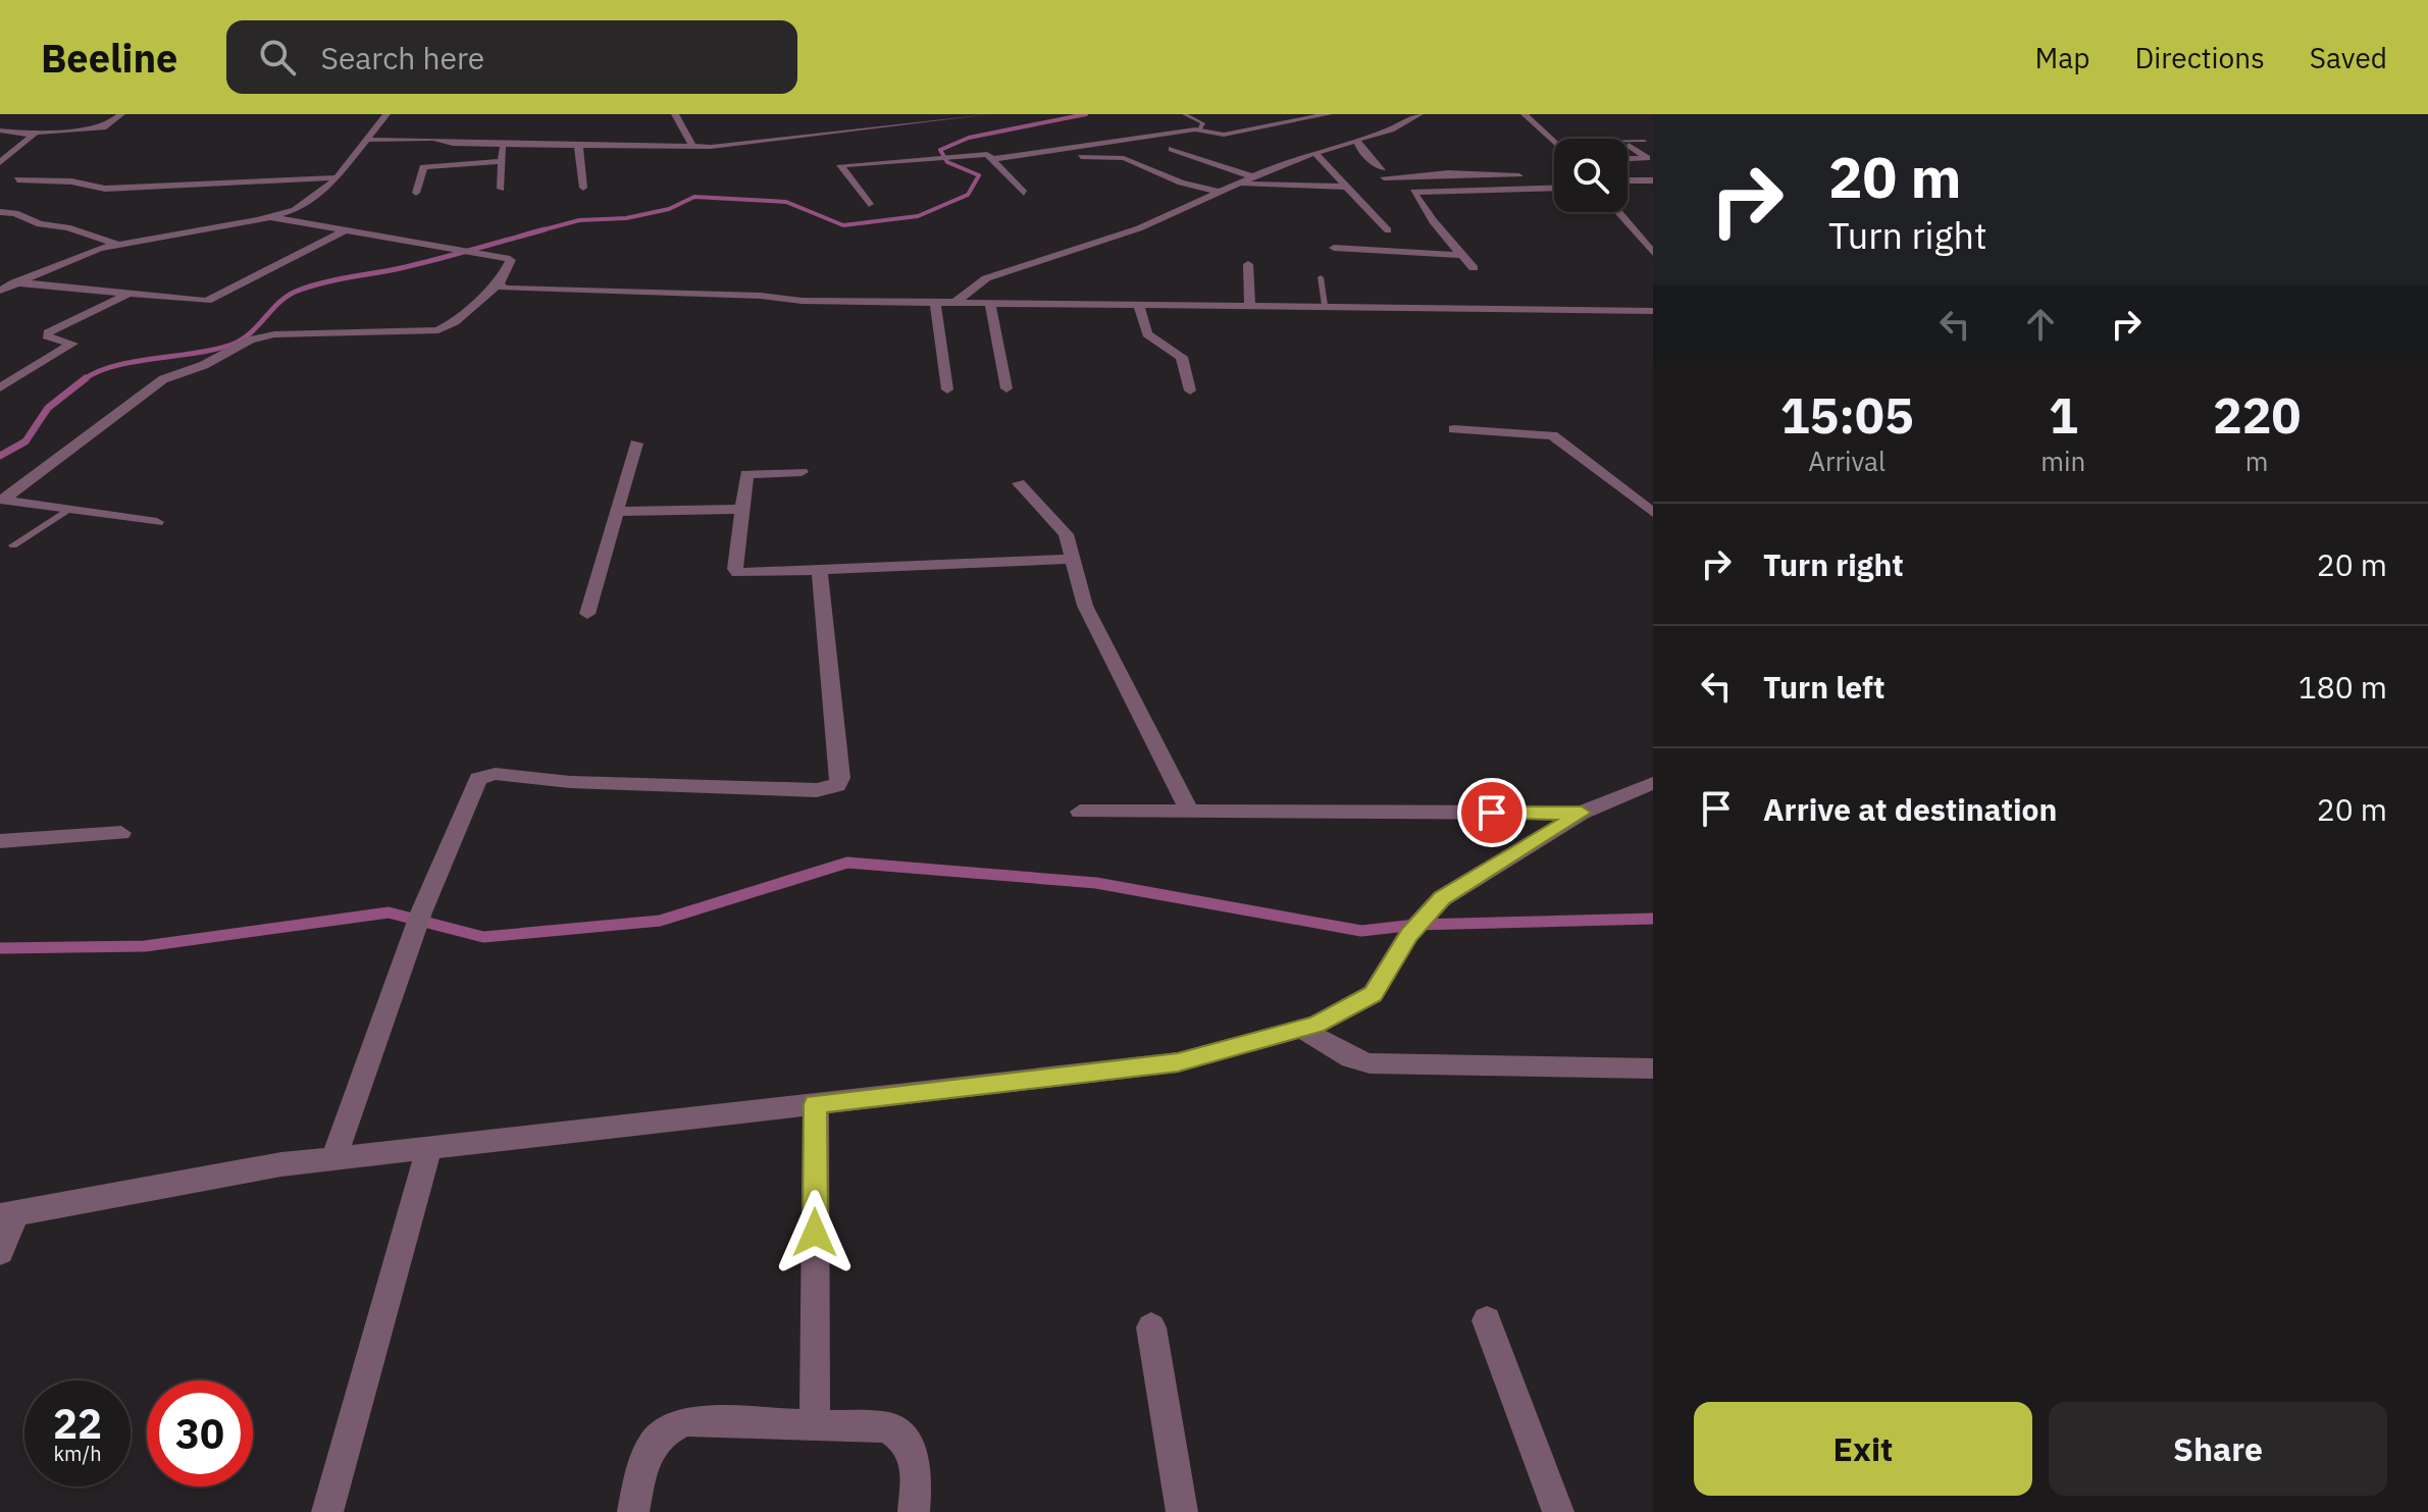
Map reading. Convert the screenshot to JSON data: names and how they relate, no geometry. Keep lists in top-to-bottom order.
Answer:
{
  "page": {
    "header": "Beeline",
    "search": "Search here",
    "nav": ["Map", "Directions", "Saved"],
    "turn": ["20 m", "Turn right"],
    "eta": [
      "15:05",
      "Arrival",
      "1",
      "min",
      "220",
      "m"
    ],
    "list": [
      {
        "name": "Turn right",
        "value": "20 m"
      },
      {
        "name": "Turn left",
        "value": "180 m"
      },
      {
        "name": "Arrive at destination",
        "value": "20 m"
      }
    ],
    "speed": "22 km/h",
    "limit": "30",
    "buttons": ["Exit", "Share"]
  }
}
